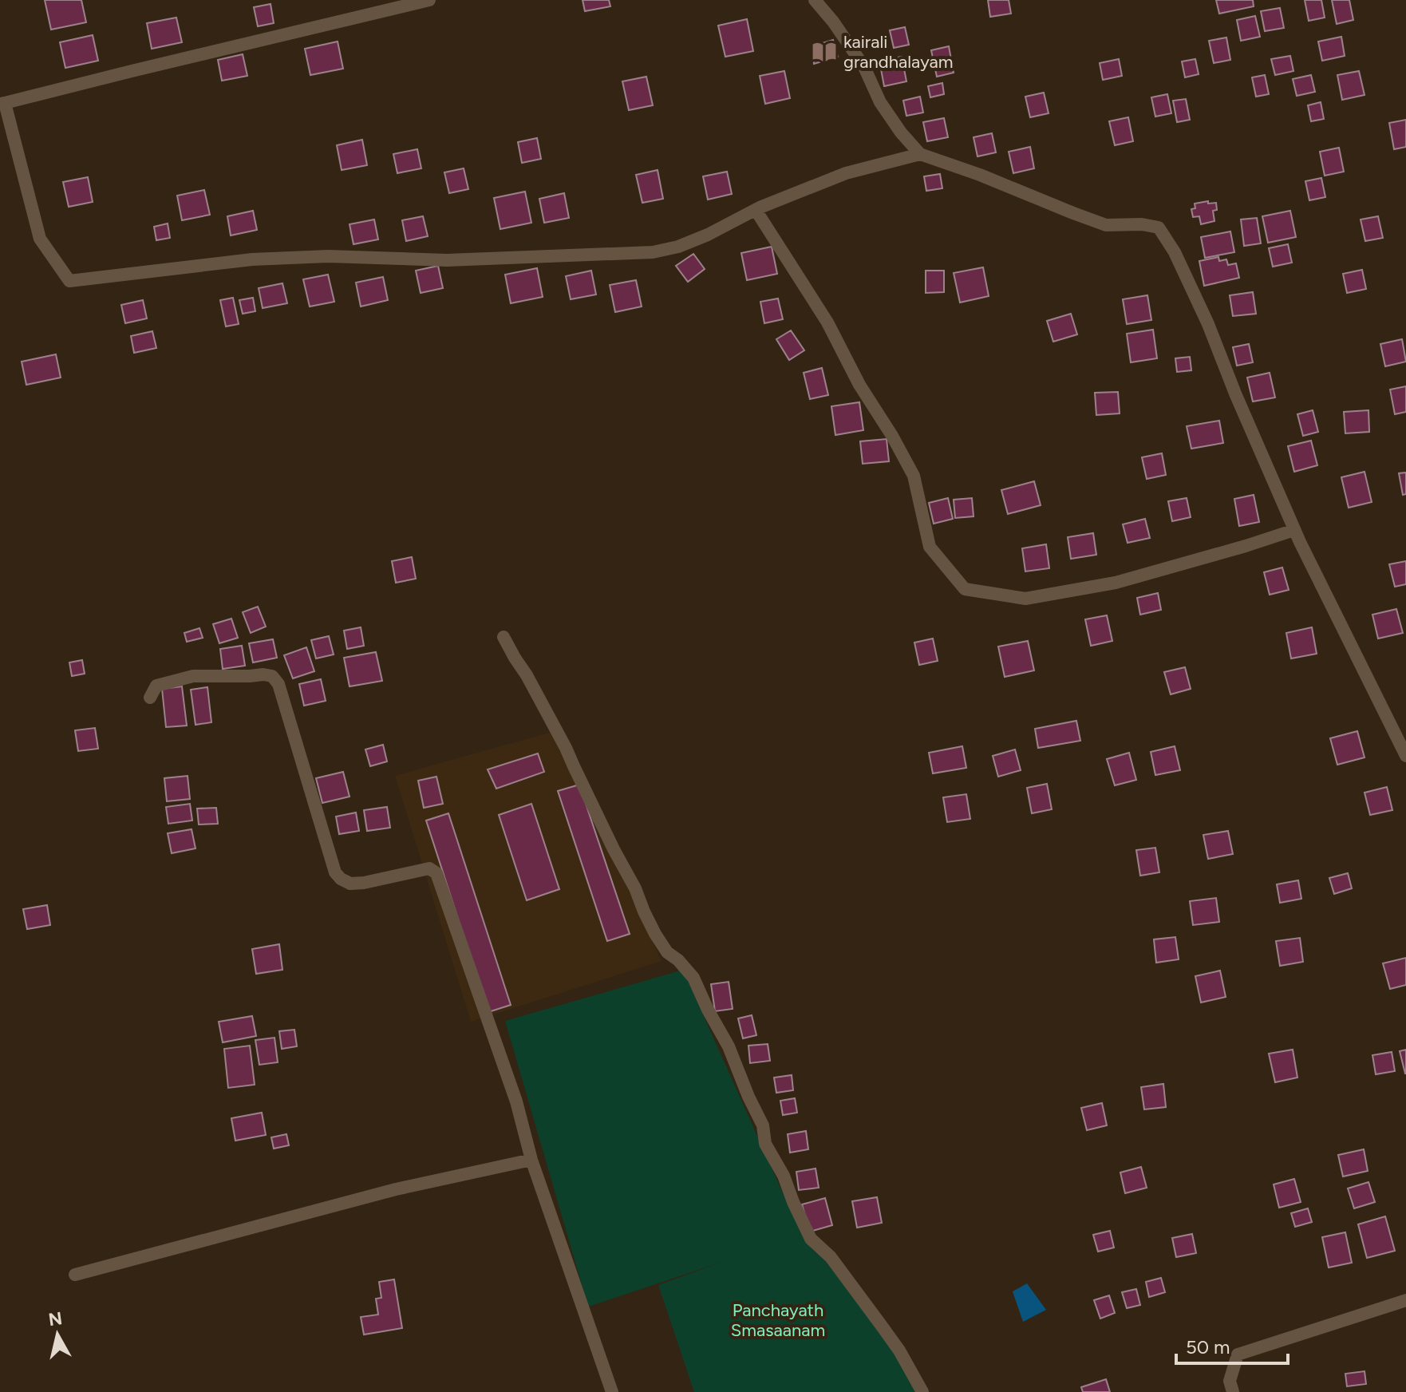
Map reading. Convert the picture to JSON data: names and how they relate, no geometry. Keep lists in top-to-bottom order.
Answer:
{
  "parks": ["Panchayath Smasaanam"],
  "places": {
    "library": ["kairali grandhalayam"]
  },
  "scale_bar": "50 m",
  "north": "top"
}
